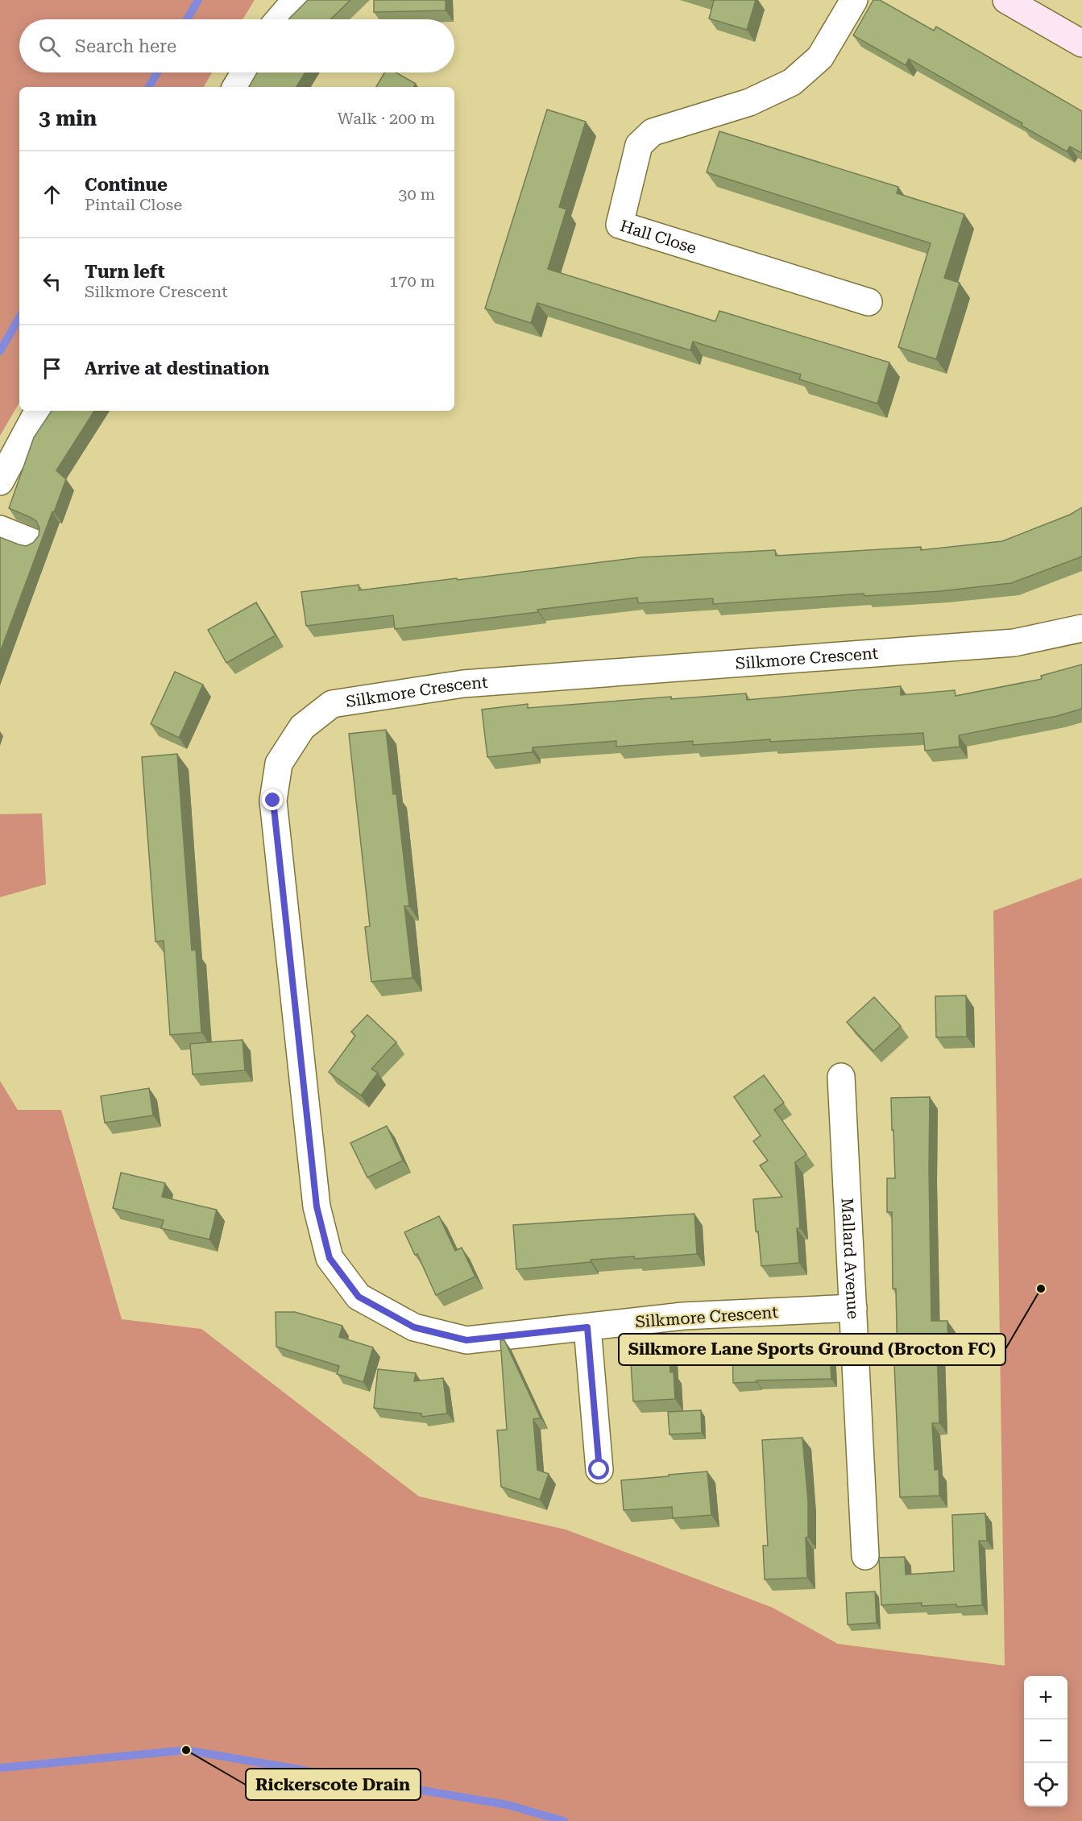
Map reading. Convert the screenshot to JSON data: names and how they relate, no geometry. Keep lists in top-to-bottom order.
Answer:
{
  "streets": {
    "street": ["Hall Close", "Silkmore Crescent", "Mallard Avenue"]
  },
  "crossings": [
    ["Silkmore Crescent", "Mallard Avenue"]
  ],
  "places": ["Silkmore Lane Sports Ground (Brocton FC)", "Rickerscote Drain"],
  "page": {
    "search": "Search here",
    "heading": ["3 min", "Walk · 200 m"],
    "list": [
      ["Continue", "Pintail Close", "30 m"],
      ["Turn left", "Silkmore Crescent", "170 m"],
      "Arrive at destination"
    ],
    "map_buttons": ["+", "−"]
  }
}
